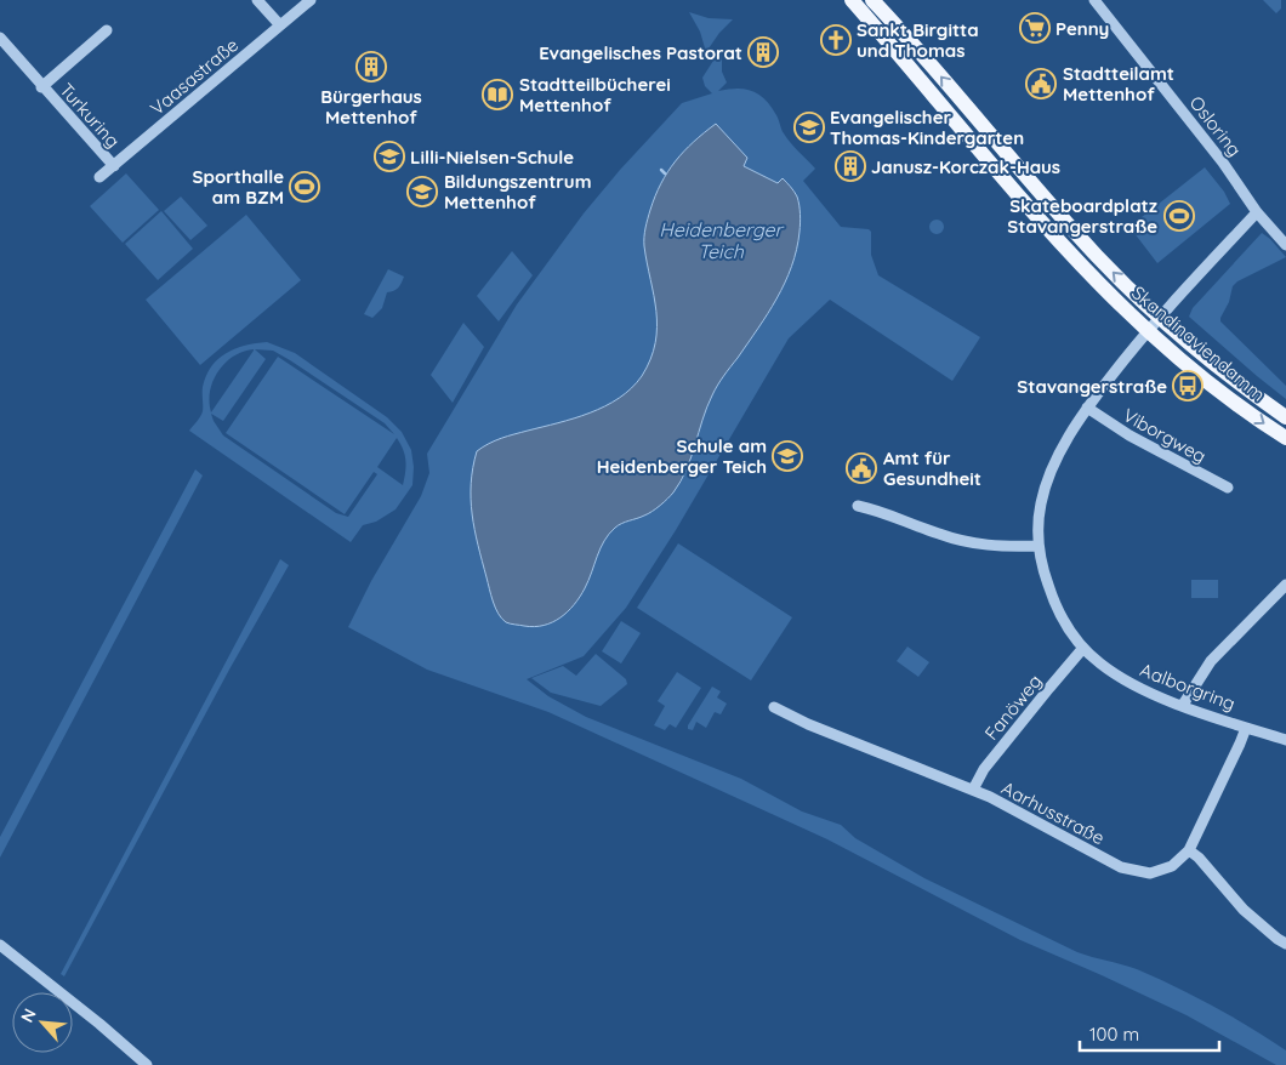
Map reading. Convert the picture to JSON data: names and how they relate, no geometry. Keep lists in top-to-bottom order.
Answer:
{
  "streets": {
    "main road": ["Skandinaviendamm"],
    "street": [
      "Vaasastraße",
      "Turkuring",
      "Osloring",
      "Viborgweg",
      "Aalborgring",
      "Fanöweg",
      "Aarhusstraße"
    ]
  },
  "crossings": [
    ["Vaasastraße", "Turkuring"],
    ["Skandinaviendamm", "Aalborgring"],
    ["Viborgweg", "Aalborgring"],
    ["Aalborgring", "Fanöweg"],
    ["Aalborgring", "Aarhusstraße"],
    ["Fanöweg", "Aarhusstraße"]
  ],
  "water": ["Heidenberger Teich"],
  "places": {
    "supermarket": ["Penny"],
    "church": ["Sankt Birgitta und Thomas"],
    "building": ["Evangelisches Pastorat", "Bürgerhaus Mettenhof", "Janusz-Korczak-Haus"],
    "public building": ["Stadtteilamt Mettenhof", "Amt für Gesundheit"],
    "library": ["Stadtteilbücherei Mettenhof"],
    "school or university": [
      "Evangelischer Thomas-Kindergarten",
      "Lilli-Nielsen-Schule",
      "Bildungszentrum Mettenhof",
      "Schule am Heidenberger Teich"
    ],
    "sports": ["Sporthalle am BZM", "Skateboardplatz Stavangerstraße"],
    "bus stop": ["Stavangerstraße"]
  },
  "scale_bar": "100 m",
  "north": "top left"
}
